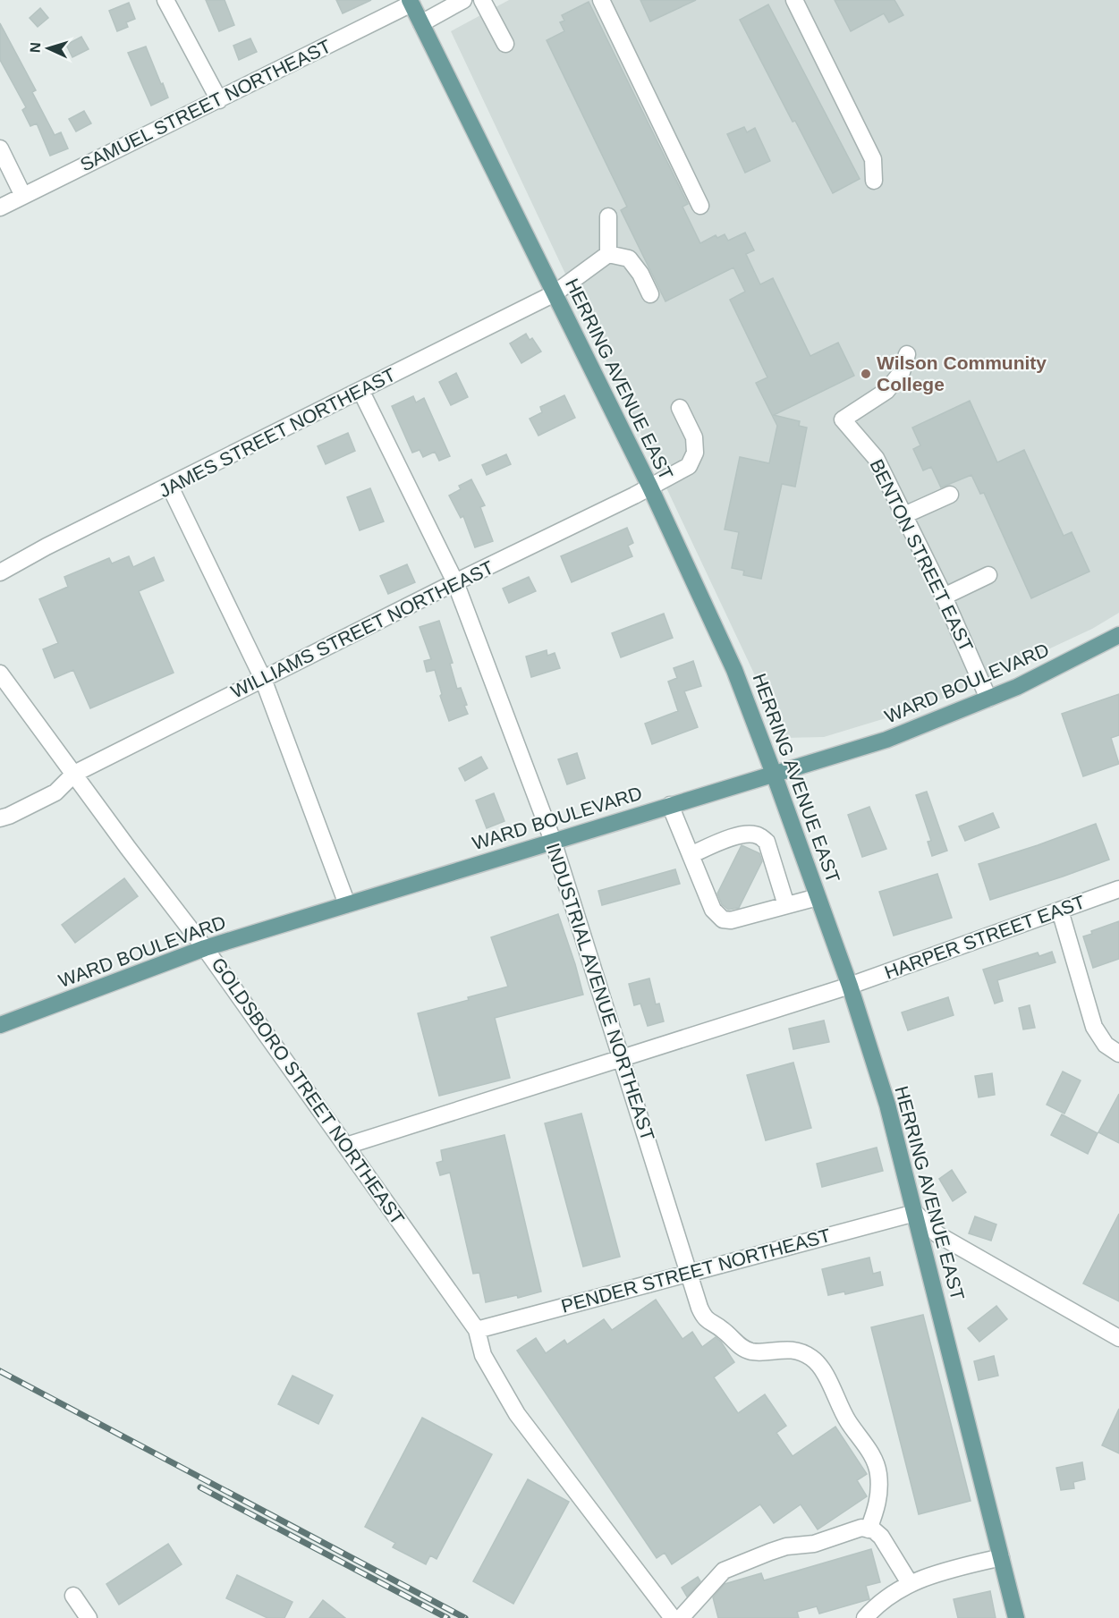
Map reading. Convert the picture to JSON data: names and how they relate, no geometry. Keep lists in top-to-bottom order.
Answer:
{
  "streets": {
    "main road": ["HERRING AVENUE EAST", "WARD BOULEVARD"],
    "street": [
      "SAMUEL STREET NORTHEAST",
      "JAMES STREET NORTHEAST",
      "BENTON STREET EAST",
      "WILLIAMS STREET NORTHEAST",
      "HARPER STREET EAST",
      "INDUSTRIAL AVENUE NORTHEAST",
      "GOLDSBORO STREET NORTHEAST",
      "PENDER STREET NORTHEAST"
    ]
  },
  "crossings": [
    ["SAMUEL STREET NORTHEAST", "HERRING AVENUE EAST"],
    ["HERRING AVENUE EAST", "JAMES STREET NORTHEAST"],
    ["HERRING AVENUE EAST", "WILLIAMS STREET NORTHEAST"],
    ["HERRING AVENUE EAST", "WARD BOULEVARD"],
    ["HERRING AVENUE EAST", "HARPER STREET EAST"],
    ["HERRING AVENUE EAST", "PENDER STREET NORTHEAST"],
    ["JAMES STREET NORTHEAST", "INDUSTRIAL AVENUE NORTHEAST"],
    ["BENTON STREET EAST", "WARD BOULEVARD"],
    ["WILLIAMS STREET NORTHEAST", "INDUSTRIAL AVENUE NORTHEAST"],
    ["WILLIAMS STREET NORTHEAST", "GOLDSBORO STREET NORTHEAST"],
    ["WARD BOULEVARD", "INDUSTRIAL AVENUE NORTHEAST"],
    ["WARD BOULEVARD", "GOLDSBORO STREET NORTHEAST"],
    ["HARPER STREET EAST", "INDUSTRIAL AVENUE NORTHEAST"],
    ["HARPER STREET EAST", "GOLDSBORO STREET NORTHEAST"],
    ["INDUSTRIAL AVENUE NORTHEAST", "PENDER STREET NORTHEAST"],
    ["GOLDSBORO STREET NORTHEAST", "PENDER STREET NORTHEAST"]
  ],
  "places": ["Wilson Community College"],
  "north": "left"
}
